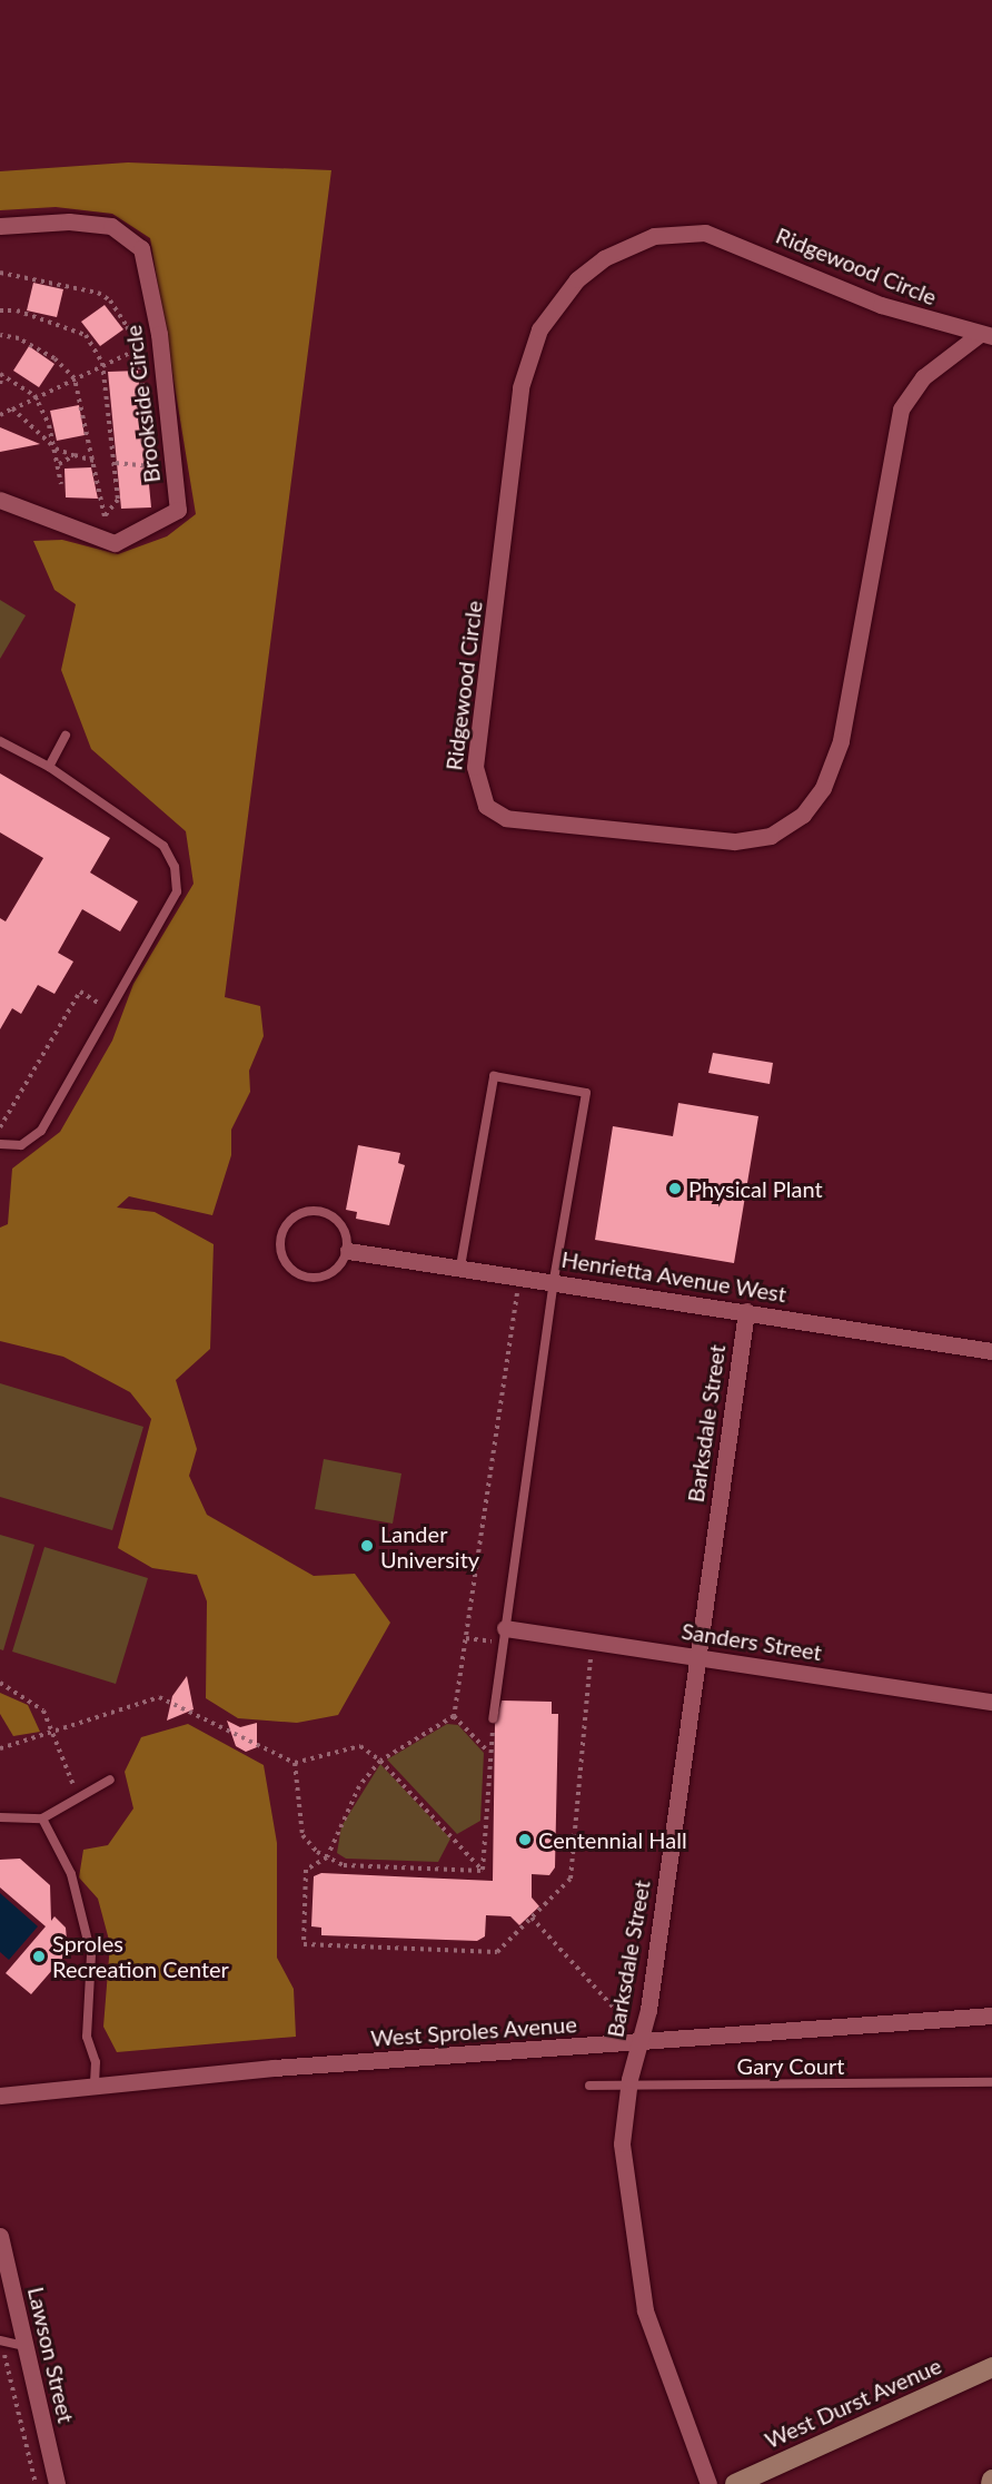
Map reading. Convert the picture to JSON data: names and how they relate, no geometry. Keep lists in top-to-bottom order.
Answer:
{
  "streets": {
    "street": [
      "Ridgewood Circle",
      "Brookside Circle",
      "Henrietta Avenue West",
      "Barksdale Street",
      "Sanders Street",
      "West Sproles Avenue",
      "Lawson Street",
      "West Durst Avenue"
    ],
    "lane": ["Gary Court"]
  },
  "crossings": [
    ["Henrietta Avenue West", "Barksdale Street"],
    ["Barksdale Street", "Sanders Street"],
    ["Barksdale Street", "West Sproles Avenue"]
  ],
  "places": [
    "Physical Plant",
    "Lander University",
    "Centennial Hall",
    "Sproles Recreation Center"
  ]
}
